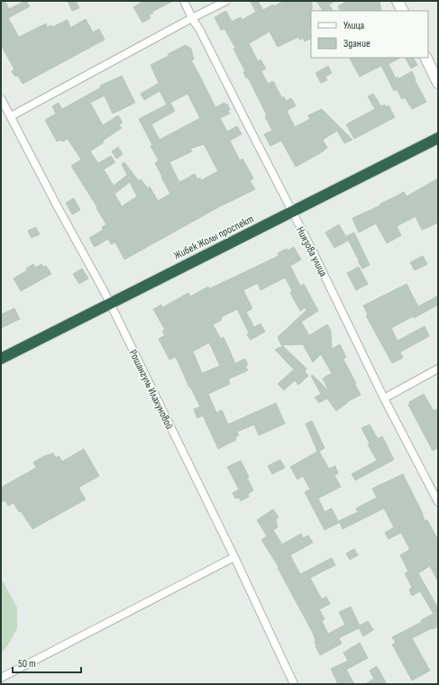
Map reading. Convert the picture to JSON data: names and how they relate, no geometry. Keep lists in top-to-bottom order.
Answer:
{
  "streets": {
    "highway": ["Жибек Жолы проспект"],
    "street": ["Ниязова улица", "Рошангуль Илахуновой"]
  },
  "crossings": [
    ["Жибек Жолы проспект", "Ниязова улица"],
    ["Жибек Жолы проспект", "Рошангуль Илахуновой"]
  ],
  "legend": ["Улица", "Здание"],
  "scale_bar": "50 m"
}
